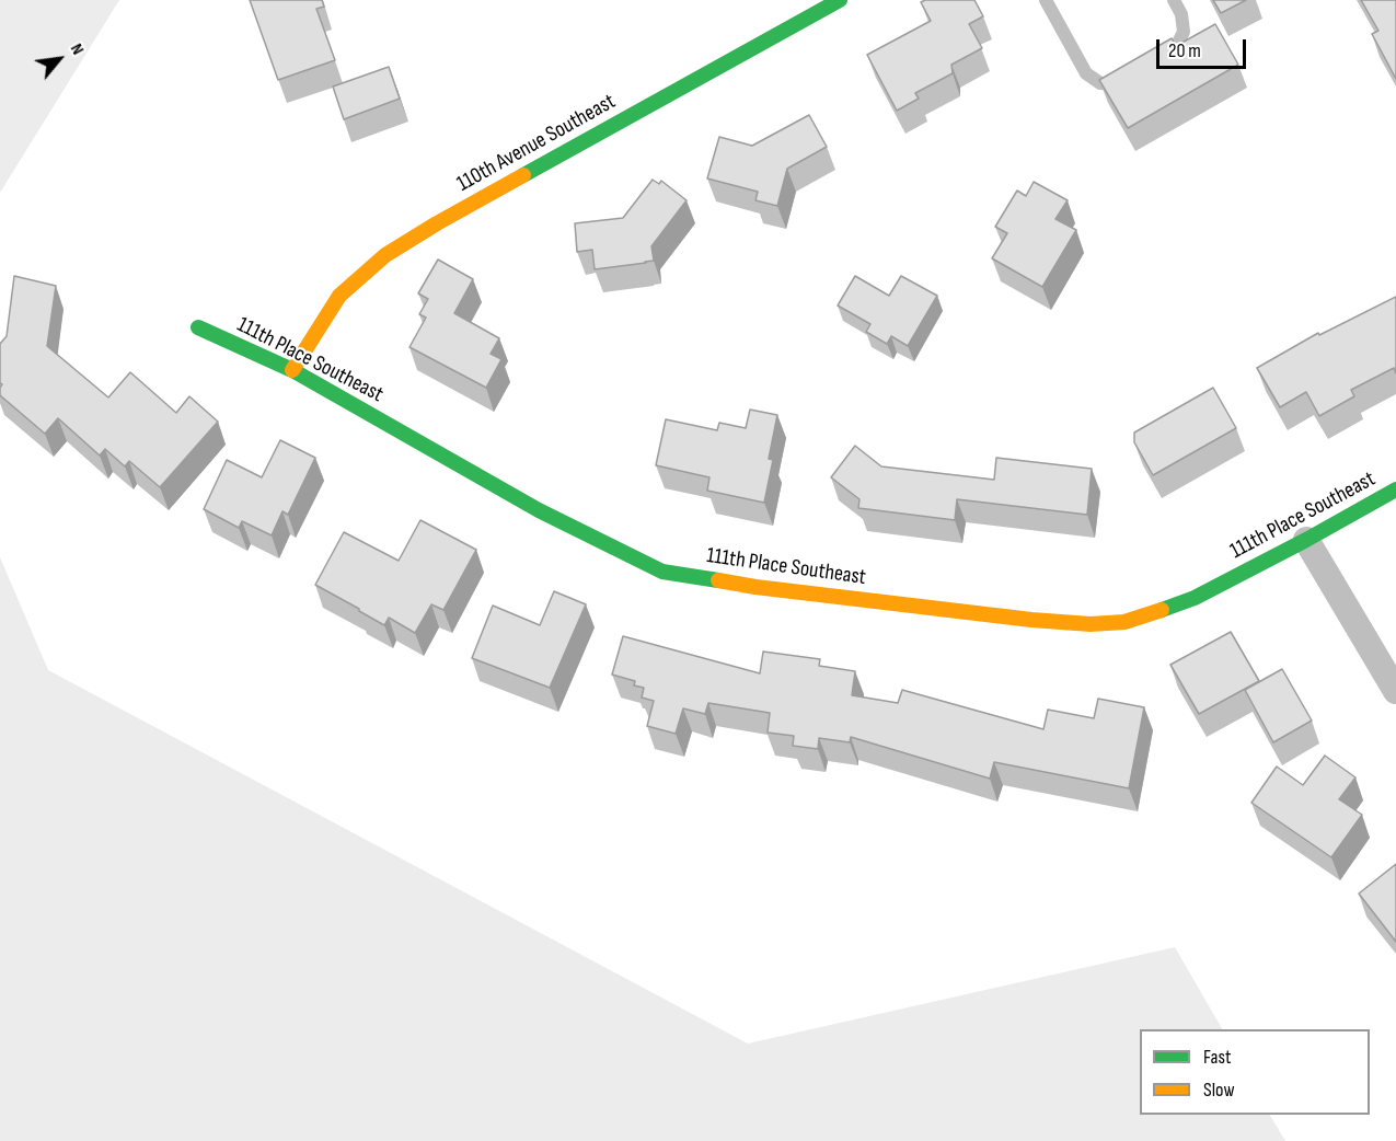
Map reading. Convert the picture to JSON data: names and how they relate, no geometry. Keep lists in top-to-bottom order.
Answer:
{
  "streets": {
    "street": ["110th Avenue Southeast", "111th Place Southeast"]
  },
  "crossings": [
    ["110th Avenue Southeast", "111th Place Southeast"]
  ],
  "legend": ["Fast", "Slow"],
  "scale_bar": "20 m",
  "north": "top right"
}
